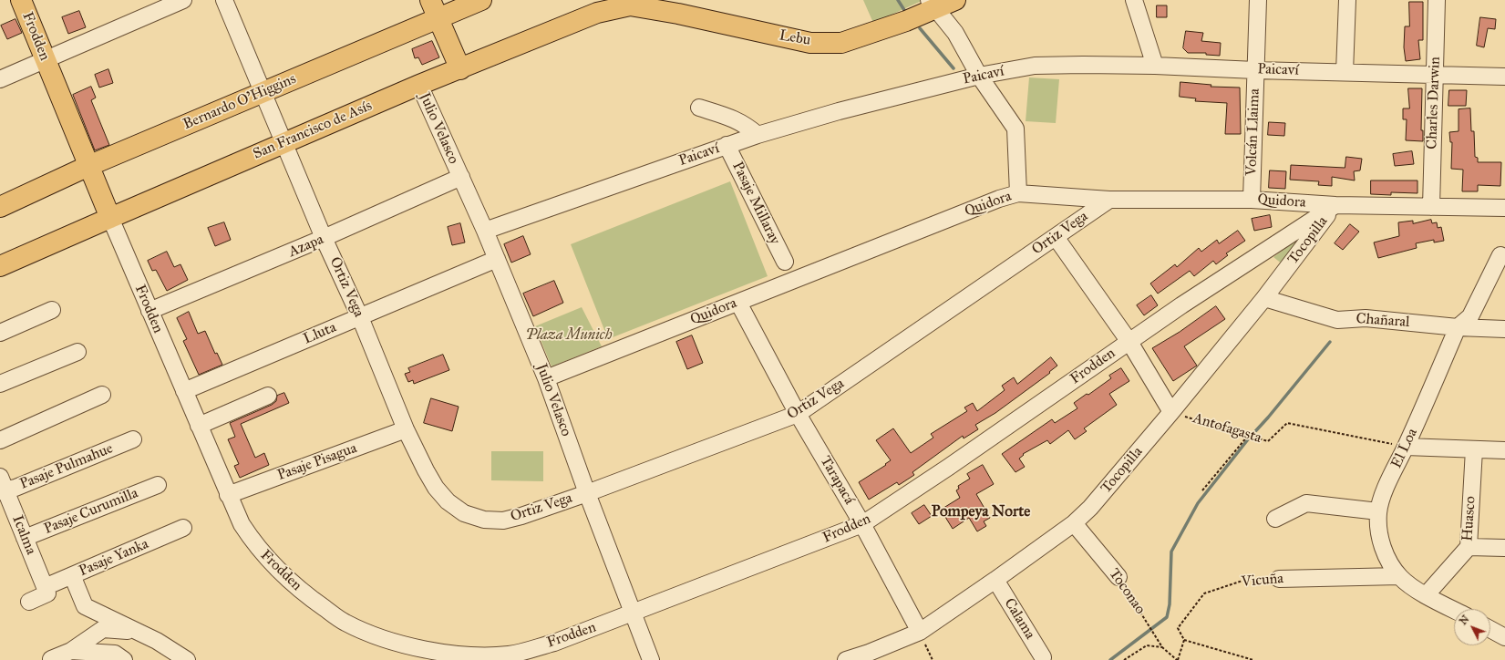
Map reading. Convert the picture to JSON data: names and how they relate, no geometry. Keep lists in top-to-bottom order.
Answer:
{
  "streets": {
    "main road": [
      "Frodden",
      "Lebu",
      "Bernardo O'Higgins",
      "San Francisco de Asís"
    ],
    "street": [
      "Paicaví",
      "Charles Darwin",
      "Julio Velasco",
      "Volcán Llaima",
      "Quidora",
      "Pasaje Millaray",
      "Ortiz Vega",
      "Tocopilla",
      "Azapa",
      "Chañaral",
      "Lluta",
      "El Loa",
      "Pasaje Pisagua",
      "Pasaje Pulmahue",
      "Tarapacá",
      "Pasaje Curumilla",
      "Huasco",
      "Icalma",
      "Pasaje Yanka",
      "Vicuña",
      "Toconao",
      "Calama"
    ],
    "path": ["Antofagasta"]
  },
  "crossings": [
    ["Frodden", "Bernardo O'Higgins"],
    ["Frodden", "Julio Velasco"],
    ["Frodden", "San Francisco de Asís"],
    ["Frodden", "Quidora"],
    ["Frodden", "Tocopilla"],
    ["Frodden", "Azapa"],
    ["Frodden", "Lluta"],
    ["Frodden", "Pasaje Pisagua"],
    ["Frodden", "Tarapacá"],
    ["Lebu", "San Francisco de Asís"],
    ["Paicaví", "Charles Darwin"],
    ["Paicaví", "Julio Velasco"],
    ["Paicaví", "Volcán Llaima"],
    ["Paicaví", "Pasaje Millaray"],
    ["Bernardo O'Higgins", "Ortiz Vega"],
    ["Charles Darwin", "Quidora"],
    ["Julio Velasco", "San Francisco de Asís"],
    ["Julio Velasco", "Quidora"],
    ["Julio Velasco", "Ortiz Vega"],
    ["Julio Velasco", "Azapa"],
    ["Julio Velasco", "Lluta"],
    ["San Francisco de Asís", "Ortiz Vega"],
    ["Volcán Llaima", "Quidora"],
    ["Quidora", "Ortiz Vega"],
    ["Quidora", "Tocopilla"],
    ["Quidora", "Tarapacá"],
    ["Ortiz Vega", "Azapa"],
    ["Ortiz Vega", "Lluta"],
    ["Ortiz Vega", "Pasaje Pisagua"],
    ["Ortiz Vega", "Tarapacá"],
    ["Tocopilla", "Chañaral"],
    ["Tocopilla", "Antofagasta"],
    ["Tocopilla", "Tarapacá"],
    ["Tocopilla", "Toconao"],
    ["Tocopilla", "Calama"],
    ["Chañaral", "El Loa"],
    ["Antofagasta", "El Loa"],
    ["El Loa", "Huasco"],
    ["El Loa", "Vicuña"],
    ["Pasaje Pulmahue", "Icalma"],
    ["Pasaje Curumilla", "Icalma"],
    ["Icalma", "Pasaje Yanka"]
  ],
  "districts": ["Pompeya Norte"],
  "parks": ["Plaza Munich"],
  "north": "top left"
}
